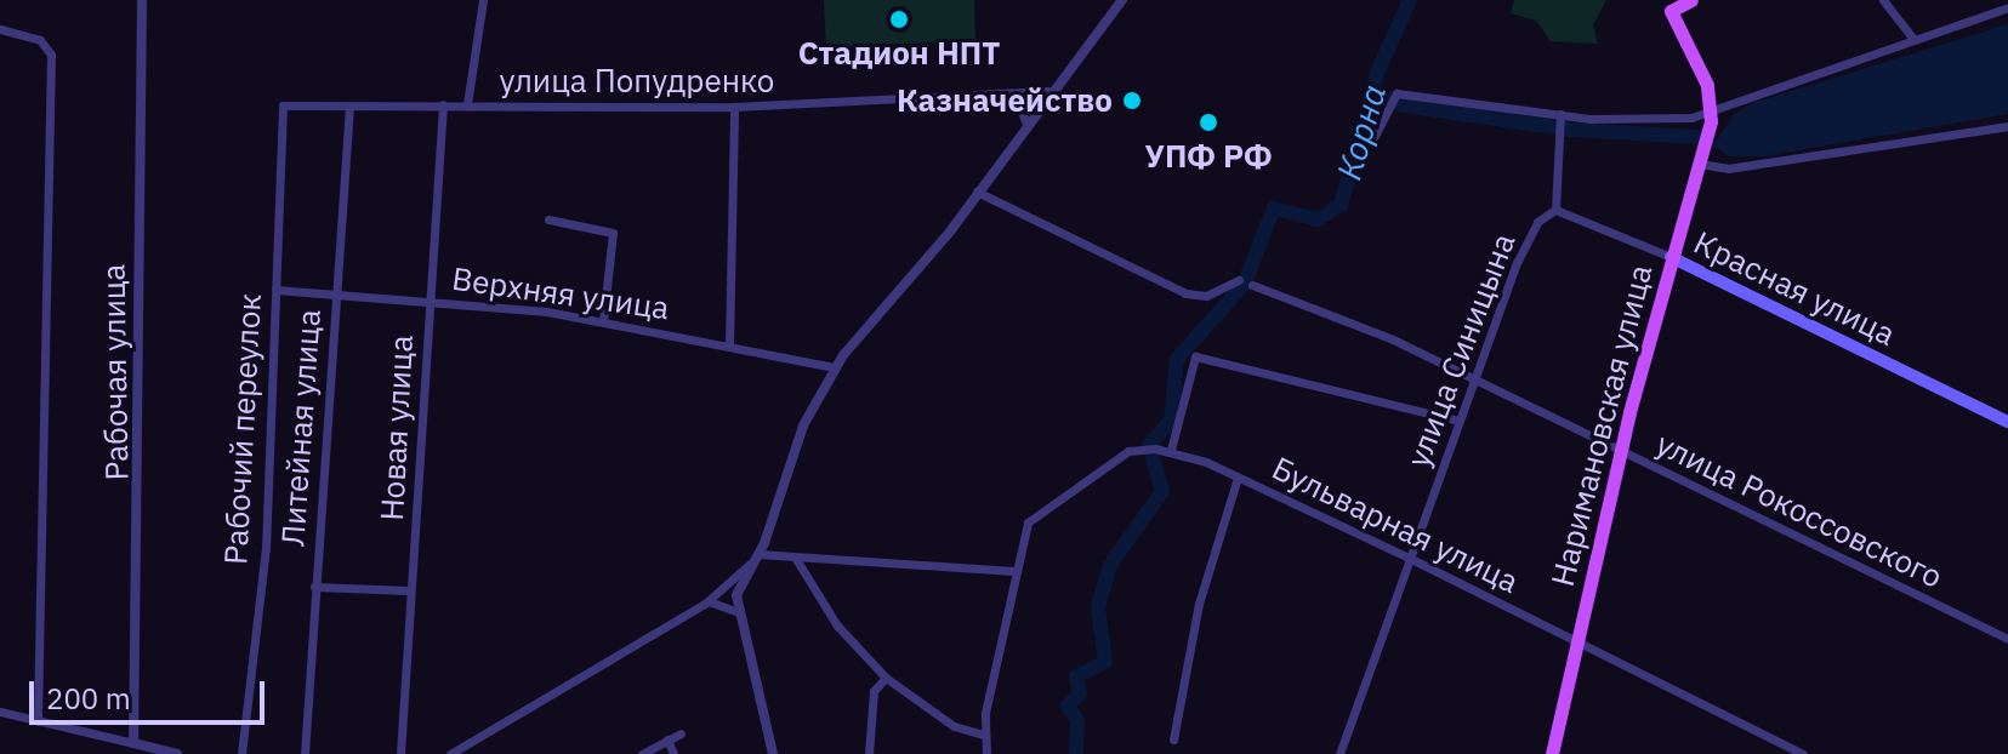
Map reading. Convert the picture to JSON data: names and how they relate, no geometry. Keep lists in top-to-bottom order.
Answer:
{
  "streets": {
    "main road": ["Красная улица", "Наримановская улица"],
    "street": [
      "улица Попудренко",
      "Верхняя улица",
      "улица Синицына",
      "Рабочая улица",
      "Литейная улица",
      "Новая улица",
      "Рабочий переулок",
      "улица Рокоссовского",
      "Бульварная улица"
    ]
  },
  "crossings": [
    ["улица Попудренко", "Литейная улица"],
    ["улица Попудренко", "Новая улица"],
    ["улица Попудренко", "Рабочий переулок"],
    ["Красная улица", "улица Синицына"],
    ["Красная улица", "Наримановская улица"],
    ["Верхняя улица", "Литейная улица"],
    ["Верхняя улица", "Новая улица"],
    ["Верхняя улица", "Рабочий переулок"],
    ["улица Синицына", "улица Рокоссовского"],
    ["улица Синицына", "Бульварная улица"],
    ["Наримановская улица", "улица Рокоссовского"],
    ["Наримановская улица", "Бульварная улица"]
  ],
  "water": ["Корна"],
  "places": ["Стадион НПТ", "Казначейство", "УПФ РФ"],
  "scale_bar": "200 m"
}
